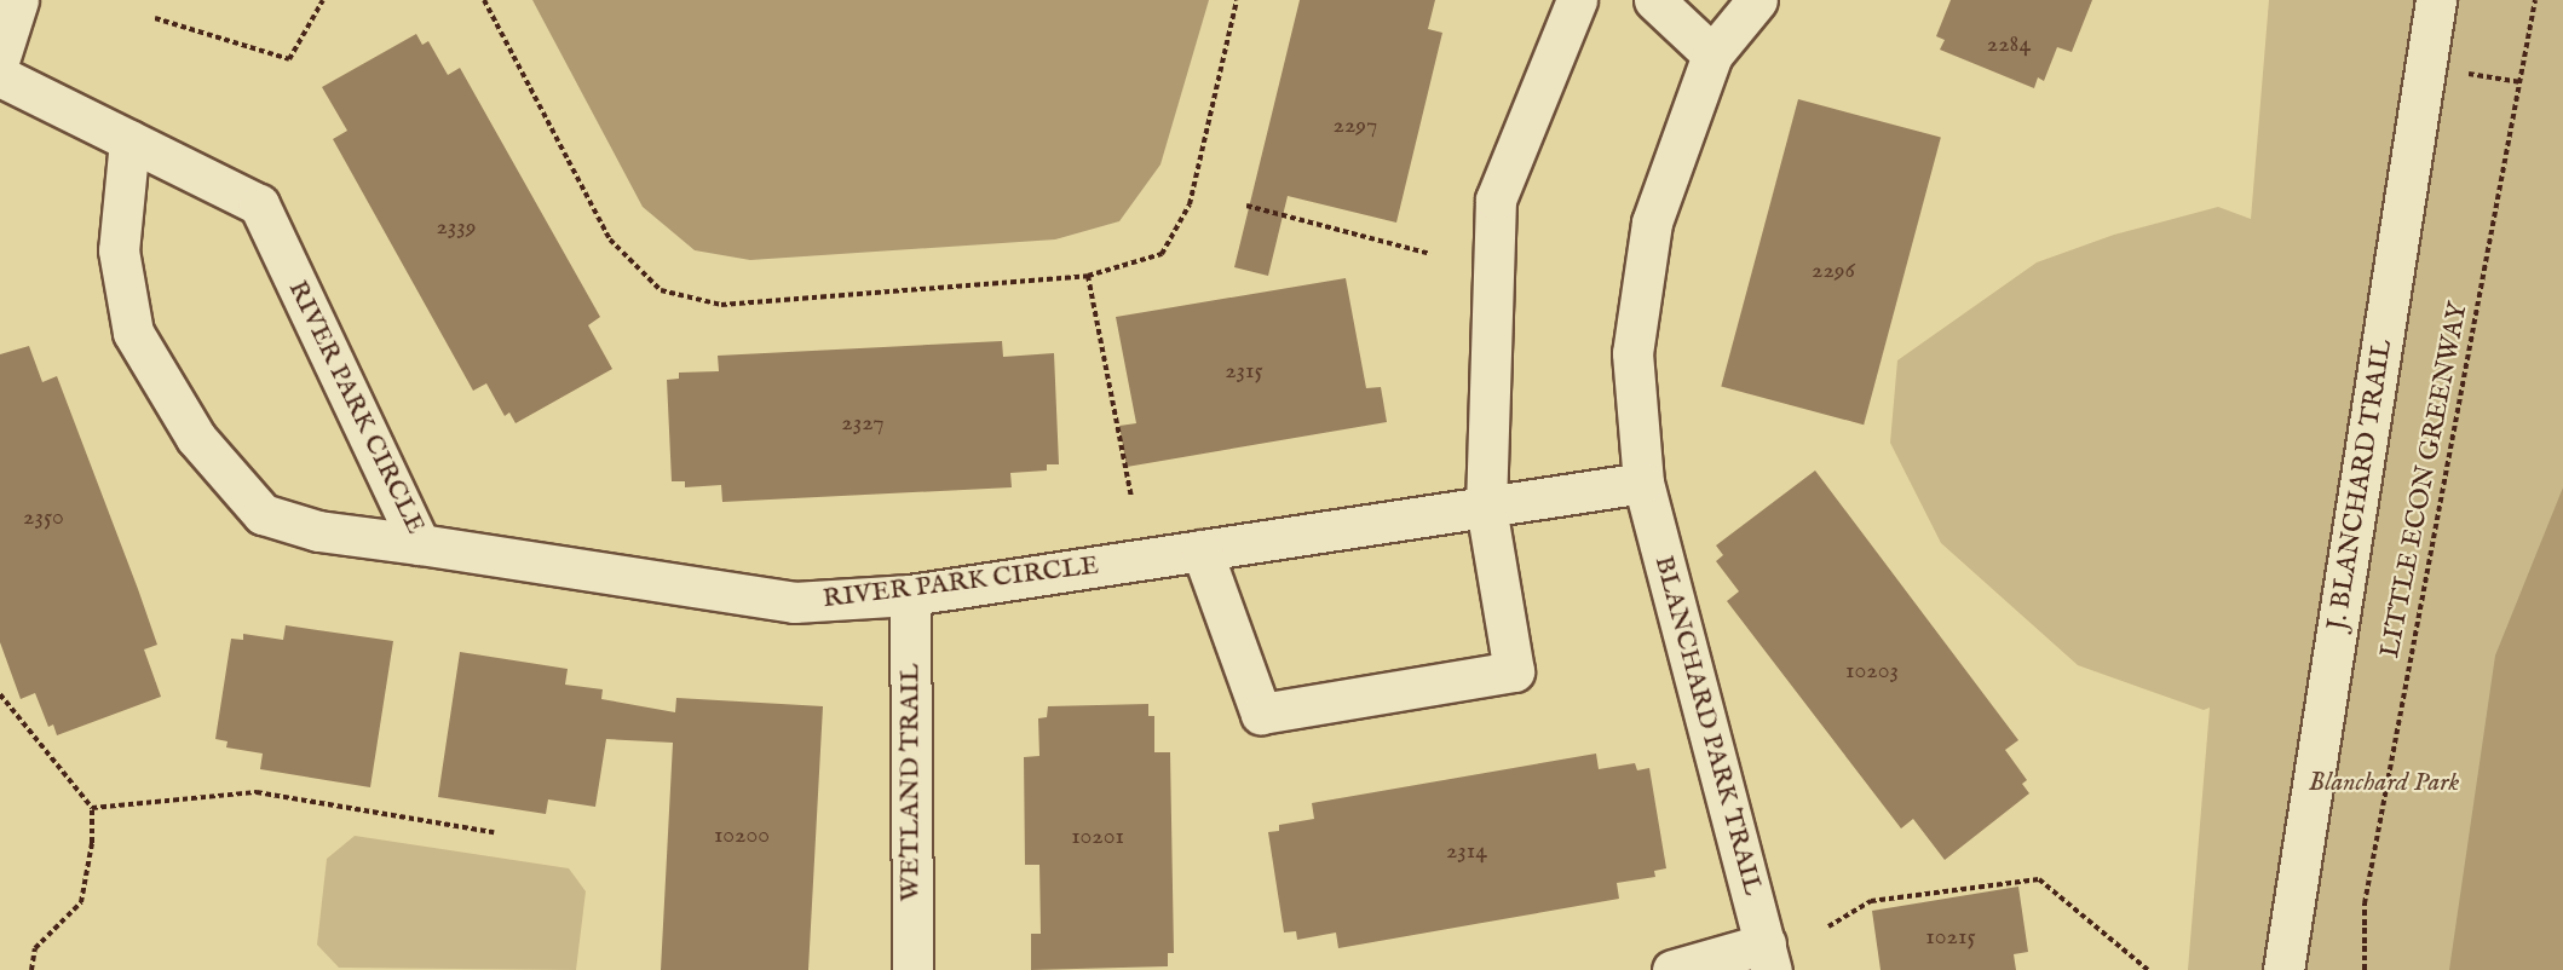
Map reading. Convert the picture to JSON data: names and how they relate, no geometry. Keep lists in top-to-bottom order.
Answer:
{
  "streets": {
    "street": [
      "RIVER PARK CIRCLE",
      "J. BLANCHARD TRAIL",
      "BLANCHARD PARK TRAIL",
      "WETLAND TRAIL"
    ],
    "path": ["LITTLE ECON GREENWAY"]
  },
  "crossings": [
    ["RIVER PARK CIRCLE", "BLANCHARD PARK TRAIL"],
    ["RIVER PARK CIRCLE", "WETLAND TRAIL"]
  ],
  "parks": ["Blanchard Park"],
  "house_numbers": [
    "2284",
    "2297",
    "2339",
    "2296",
    "2315",
    "2327",
    "2350",
    "10203",
    "10200",
    "10201",
    "2314",
    "10215"
  ]
}
